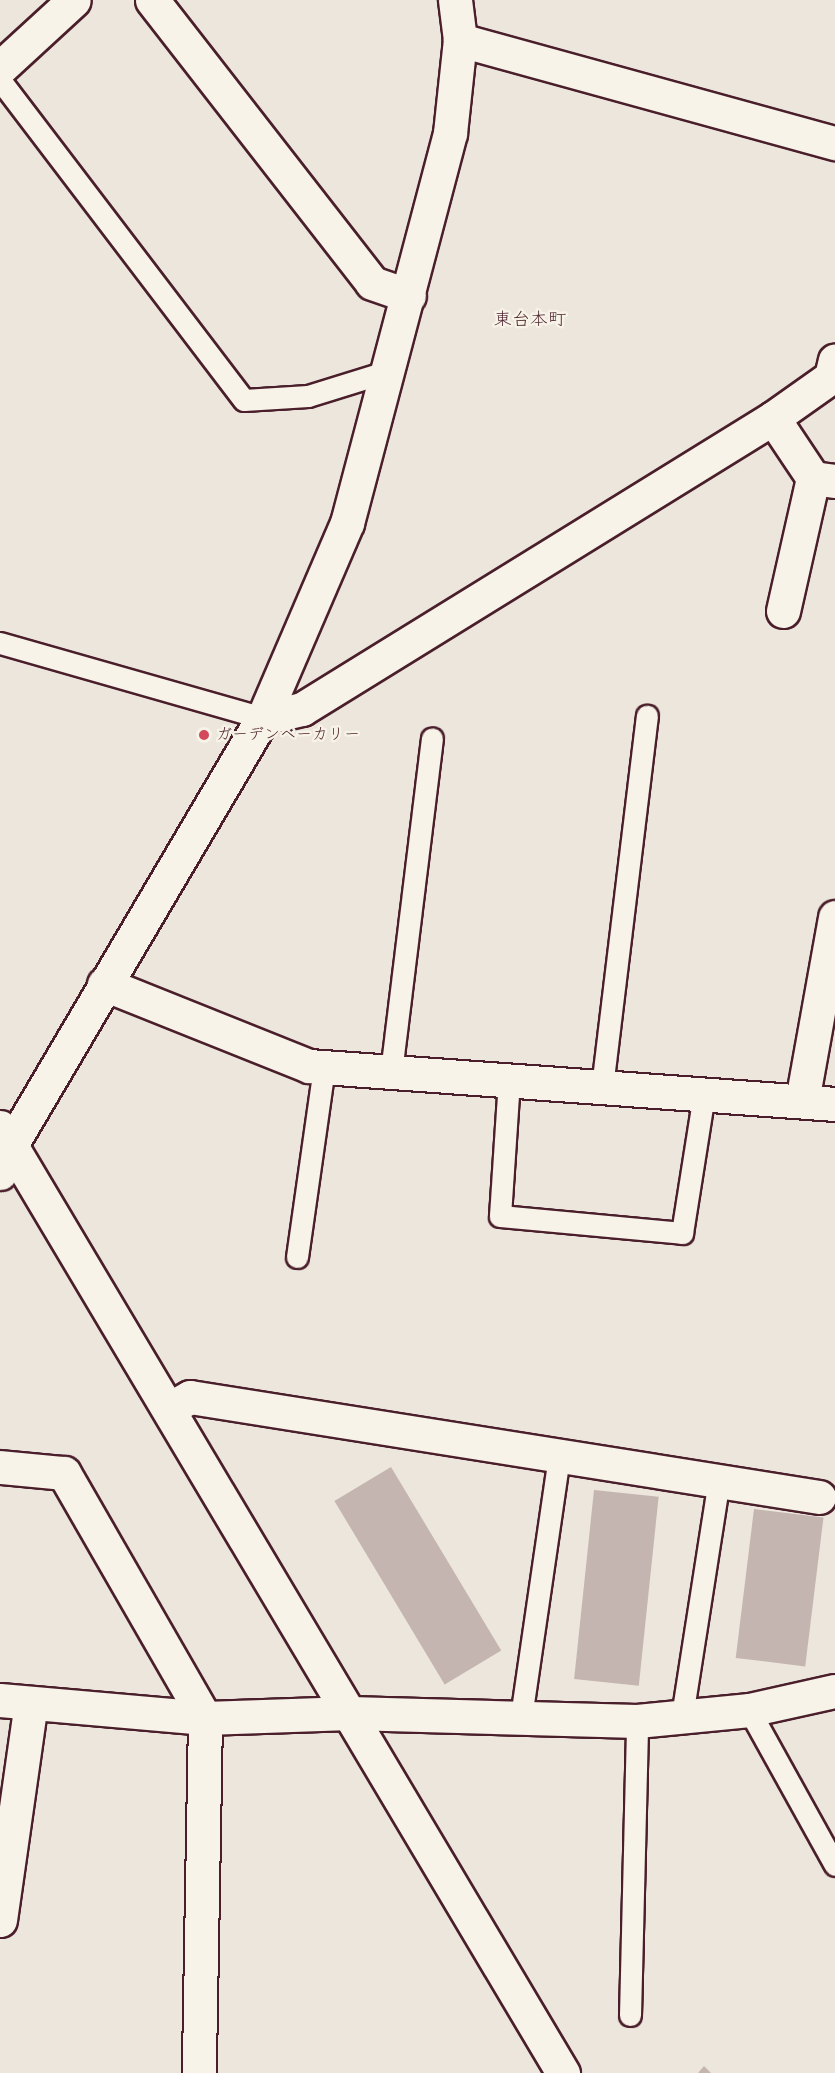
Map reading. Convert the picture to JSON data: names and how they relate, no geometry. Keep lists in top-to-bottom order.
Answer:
{
  "districts": ["東台本町"],
  "places": ["ガーデンベーカリー"]
}
